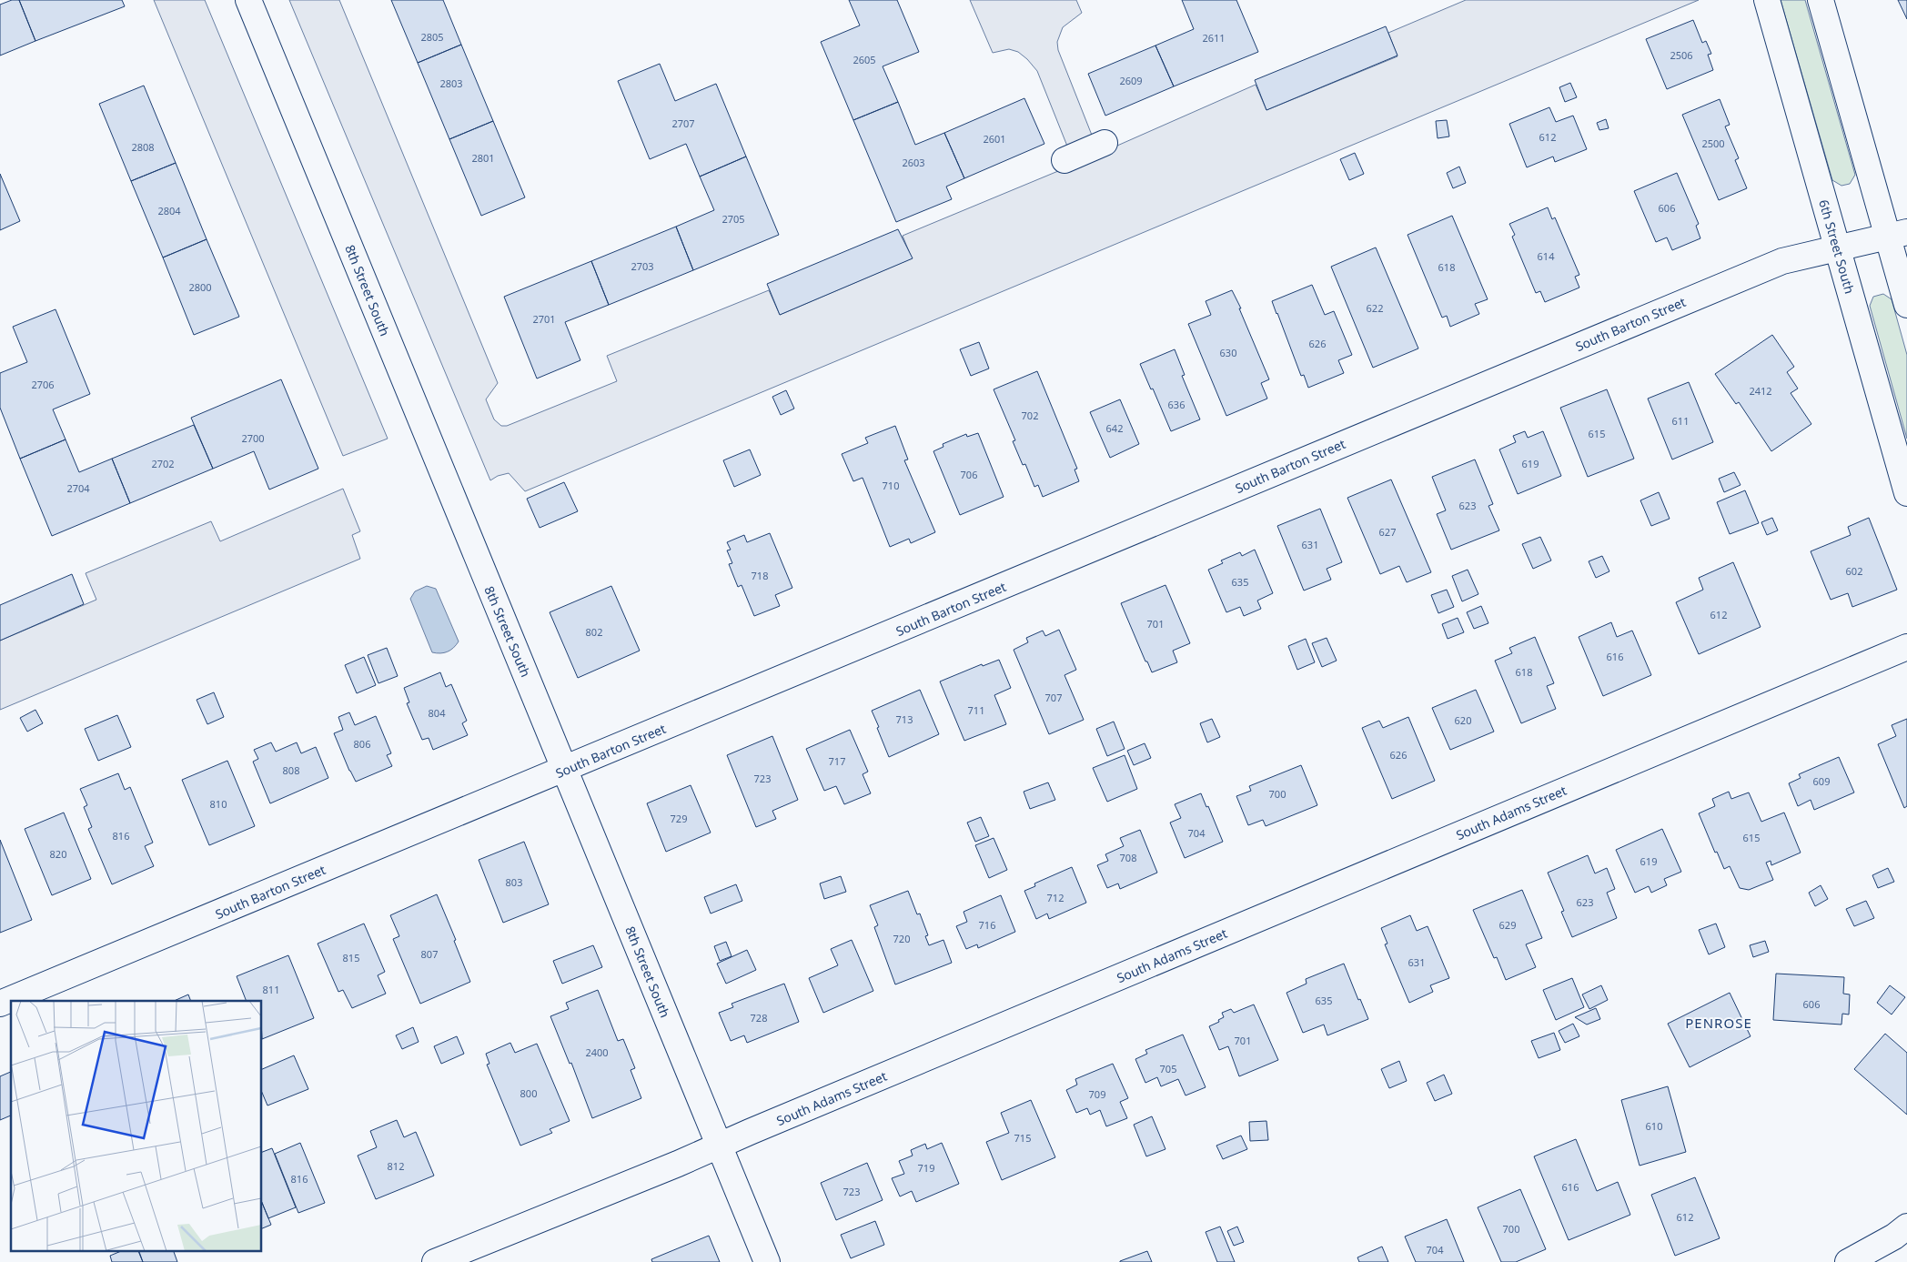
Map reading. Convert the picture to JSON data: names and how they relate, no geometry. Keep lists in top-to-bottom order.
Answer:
{
  "streets": {
    "street": [
      "6th Street South",
      "8th Street South",
      "South Barton Street",
      "South Adams Street"
    ]
  },
  "crossings": [
    ["6th Street South", "South Barton Street"],
    ["8th Street South", "South Barton Street"],
    ["8th Street South", "South Adams Street"]
  ],
  "districts": ["PENROSE"],
  "house_numbers": [
    "2805",
    "2611",
    "2506",
    "2605",
    "2609",
    "2803",
    "2707",
    "612",
    "2601",
    "2500",
    "2808",
    "2801",
    "2603",
    "606",
    "2804",
    "2705",
    "614",
    "2703",
    "618",
    "2800",
    "622",
    "2701",
    "626",
    "630",
    "2706",
    "2412",
    "636",
    "702",
    "611",
    "642",
    "615",
    "2700",
    "2702",
    "619",
    "706",
    "710",
    "2704",
    "623",
    "627",
    "631",
    "602",
    "718",
    "635",
    "612",
    "701",
    "802",
    "616",
    "618",
    "707",
    "711",
    "804",
    "713",
    "620",
    "806",
    "626",
    "717",
    "808",
    "723",
    "609",
    "700",
    "810",
    "729",
    "704",
    "816",
    "615",
    "820",
    "708",
    "619",
    "803",
    "712",
    "623",
    "716",
    "629",
    "720",
    "807",
    "815",
    "631",
    "811",
    "635",
    "606",
    "728",
    "701",
    "2400",
    "705",
    "800",
    "709",
    "610",
    "715",
    "812",
    "719",
    "816",
    "616",
    "723",
    "612",
    "700",
    "704"
  ]
}
